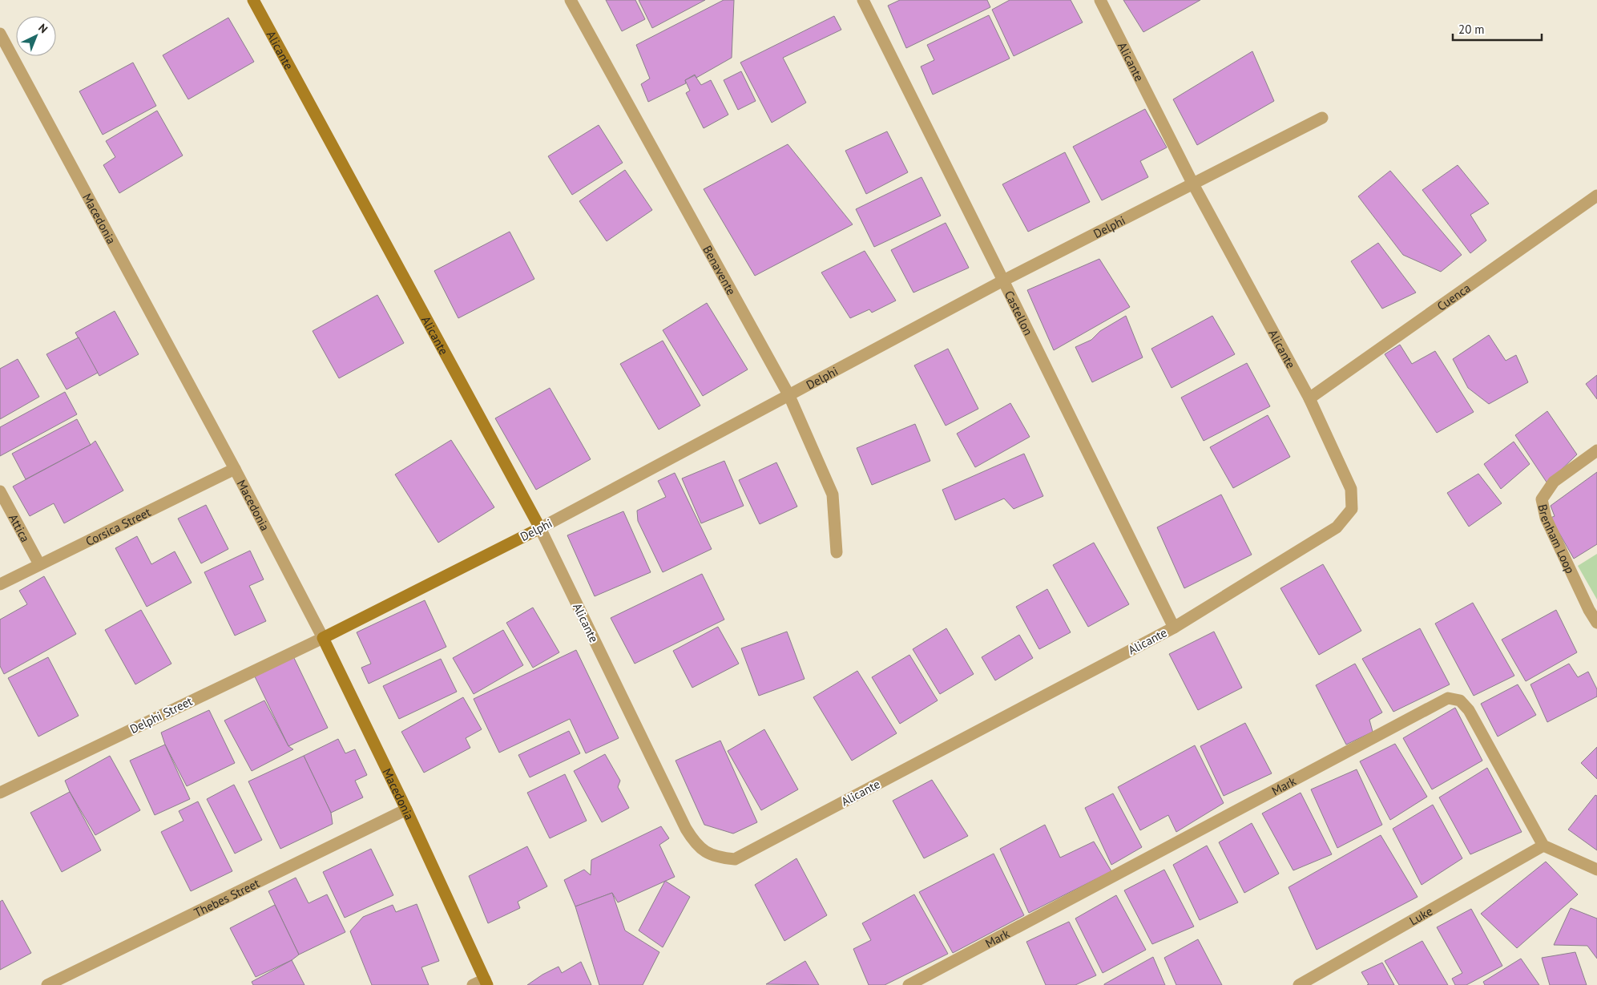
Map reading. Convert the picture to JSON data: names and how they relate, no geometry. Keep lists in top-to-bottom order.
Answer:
{
  "streets": {
    "street": [
      "Alicante",
      "Macedonia",
      "Delphi",
      "Benavente",
      "Cuenca",
      "Castellon",
      "Corsica Street",
      "Attica",
      "Brenham Loop",
      "Delphi Street",
      "Mark",
      "Thebes Street",
      "Luke"
    ]
  },
  "crossings": [
    ["Alicante", "Delphi"],
    ["Alicante", "Cuenca"],
    ["Alicante", "Castellon"],
    ["Macedonia", "Delphi"],
    ["Macedonia", "Corsica Street"],
    ["Macedonia", "Delphi Street"],
    ["Macedonia", "Thebes Street"],
    ["Delphi", "Benavente"],
    ["Delphi", "Castellon"],
    ["Delphi", "Delphi Street"],
    ["Corsica Street", "Attica"],
    ["Mark", "Luke"]
  ],
  "scale_bar": "20 m",
  "north": "top right"
}
